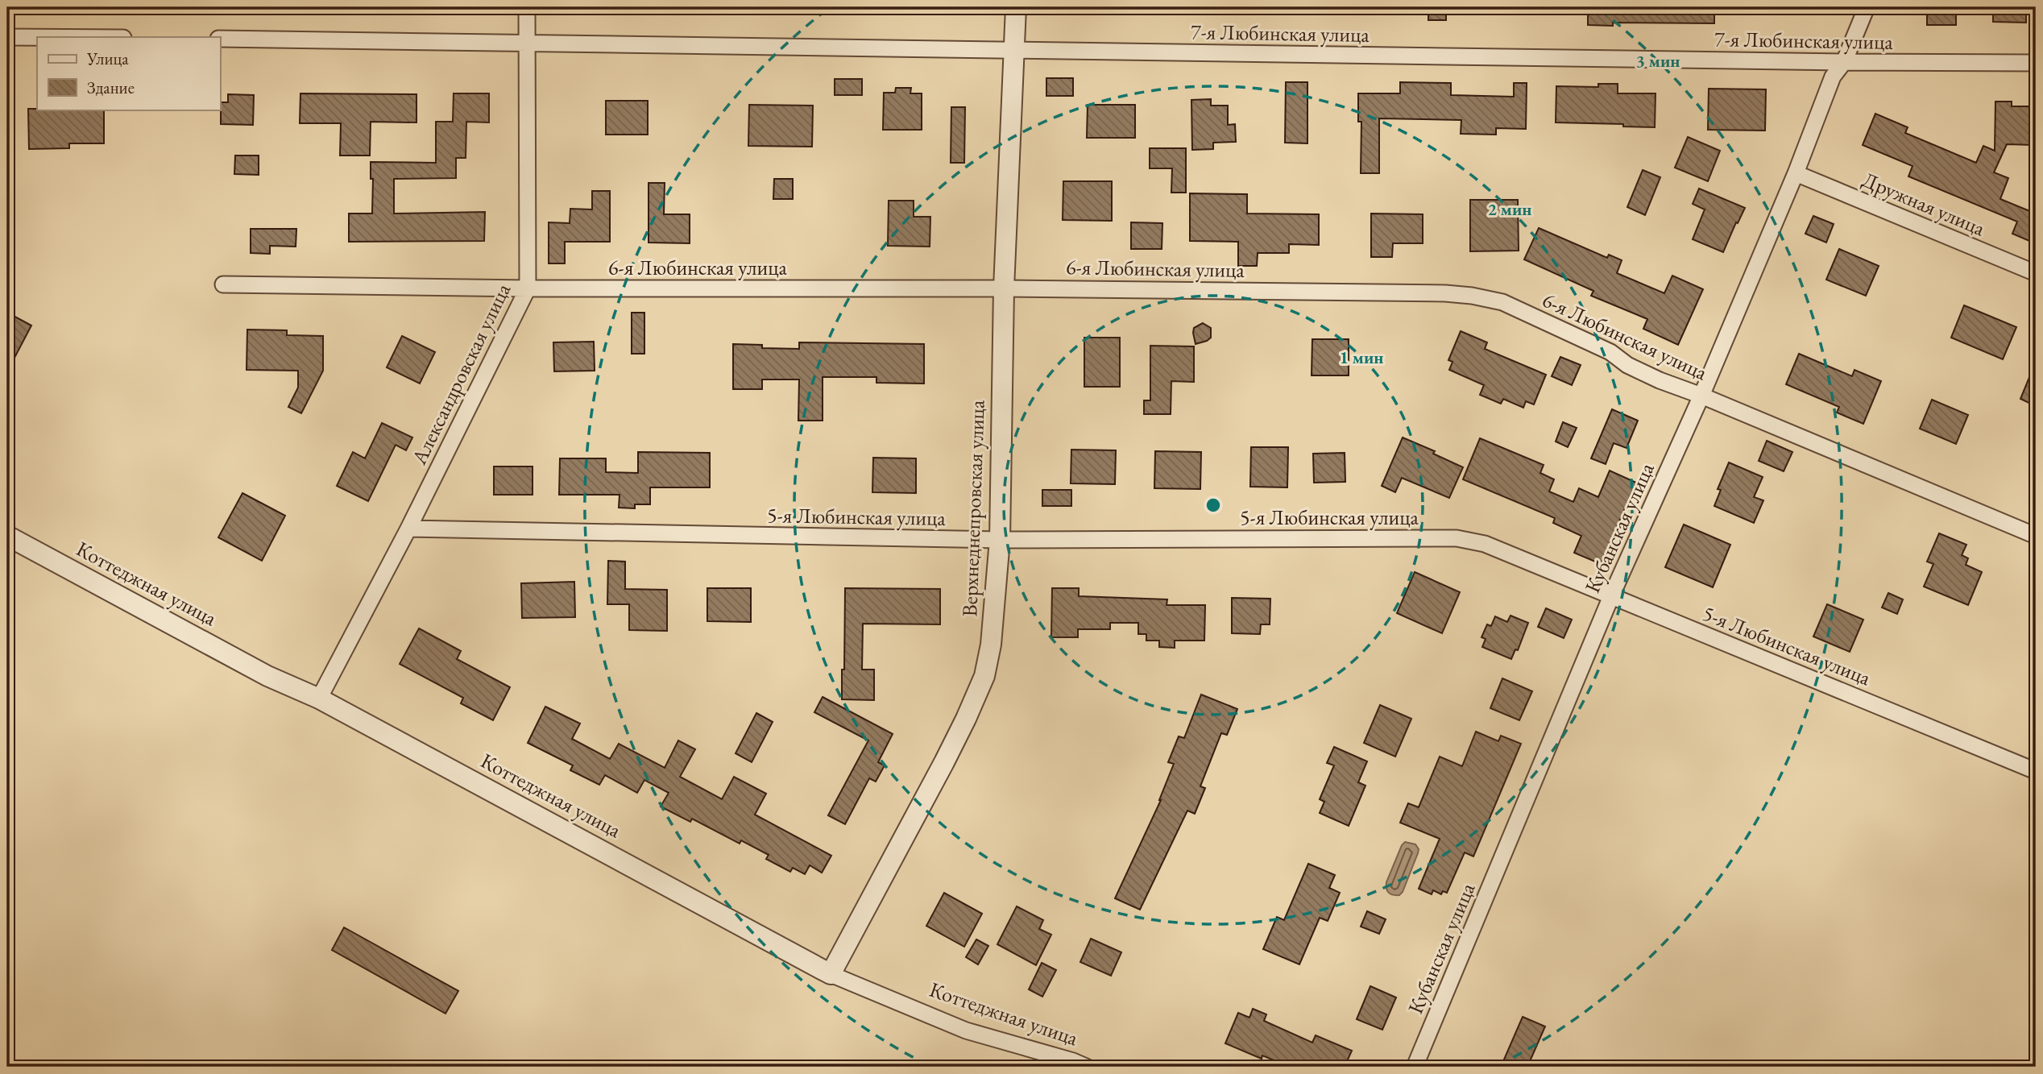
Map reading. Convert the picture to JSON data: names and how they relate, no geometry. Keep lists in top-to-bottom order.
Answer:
{
  "streets": {
    "street": [
      "7-я Любинская улица",
      "Дружная улица",
      "6-я Любинская улица",
      "Александровская улица",
      "Верхнеднепровская улица",
      "5-я Любинская улица",
      "Кубанская улица",
      "Коттеджная улица"
    ]
  },
  "crossings": [
    ["7-я Любинская улица", "Александровская улица"],
    ["7-я Любинская улица", "Верхнеднепровская улица"],
    ["7-я Любинская улица", "Кубанская улица"],
    ["Дружная улица", "Кубанская улица"],
    ["6-я Любинская улица", "Александровская улица"],
    ["6-я Любинская улица", "Верхнеднепровская улица"],
    ["6-я Любинская улица", "Кубанская улица"],
    ["Александровская улица", "5-я Любинская улица"],
    ["Александровская улица", "Коттеджная улица"],
    ["Верхнеднепровская улица", "5-я Любинская улица"],
    ["Верхнеднепровская улица", "Коттеджная улица"],
    ["5-я Любинская улица", "Кубанская улица"]
  ],
  "legend": ["Улица", "Здание"],
  "rings": ["3 мин", "2 мин", "1 мин"]
}
